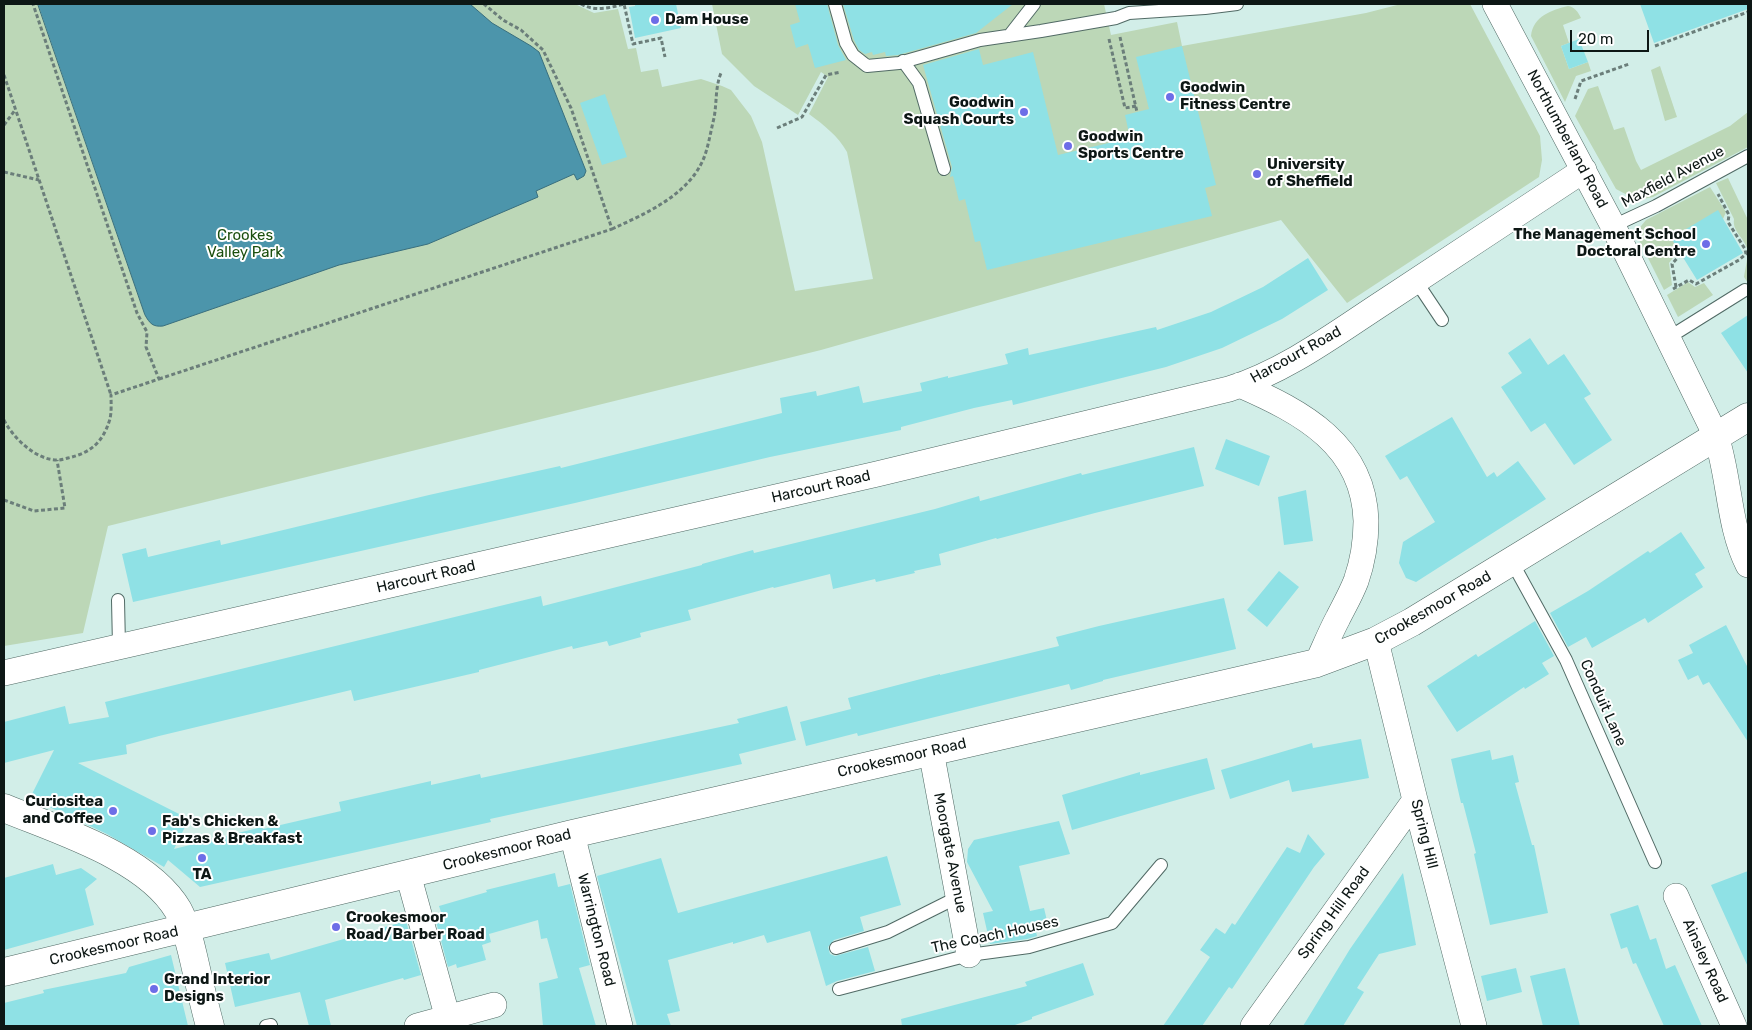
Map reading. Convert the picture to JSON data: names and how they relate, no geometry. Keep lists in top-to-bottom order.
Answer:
{
  "streets": {
    "street": [
      "Northumberland Road",
      "Harcourt Road",
      "Crookesmoor Road",
      "Spring Hill",
      "Moorgate Avenue",
      "Spring Hill Road",
      "Warrington Road",
      "Ainsley Road"
    ],
    "lane": ["Maxfield Avenue", "Conduit Lane", "The Coach Houses"]
  },
  "crossings": [
    ["Northumberland Road", "Maxfield Avenue"],
    ["Northumberland Road", "Harcourt Road"],
    ["Northumberland Road", "Crookesmoor Road"],
    ["Crookesmoor Road", "Conduit Lane"],
    ["Crookesmoor Road", "Spring Hill"],
    ["Crookesmoor Road", "Moorgate Avenue"],
    ["Crookesmoor Road", "Warrington Road"],
    ["Spring Hill", "Spring Hill Road"],
    ["Moorgate Avenue", "The Coach Houses"]
  ],
  "parks": ["Crookes Valley Park"],
  "places": [
    "Dam House",
    "Goodwin Fitness Centre",
    "Goodwin Squash Courts",
    "Goodwin Sports Centre",
    "University of Sheffield",
    "The Management School Doctoral Centre",
    "Curiositea and Coffee",
    "Fab's Chicken & Pizzas & Breakfast",
    "TA",
    "Crookesmoor Road/Barber Road",
    "Grand Interior Designs"
  ],
  "scale_bar": "20 m"
}
